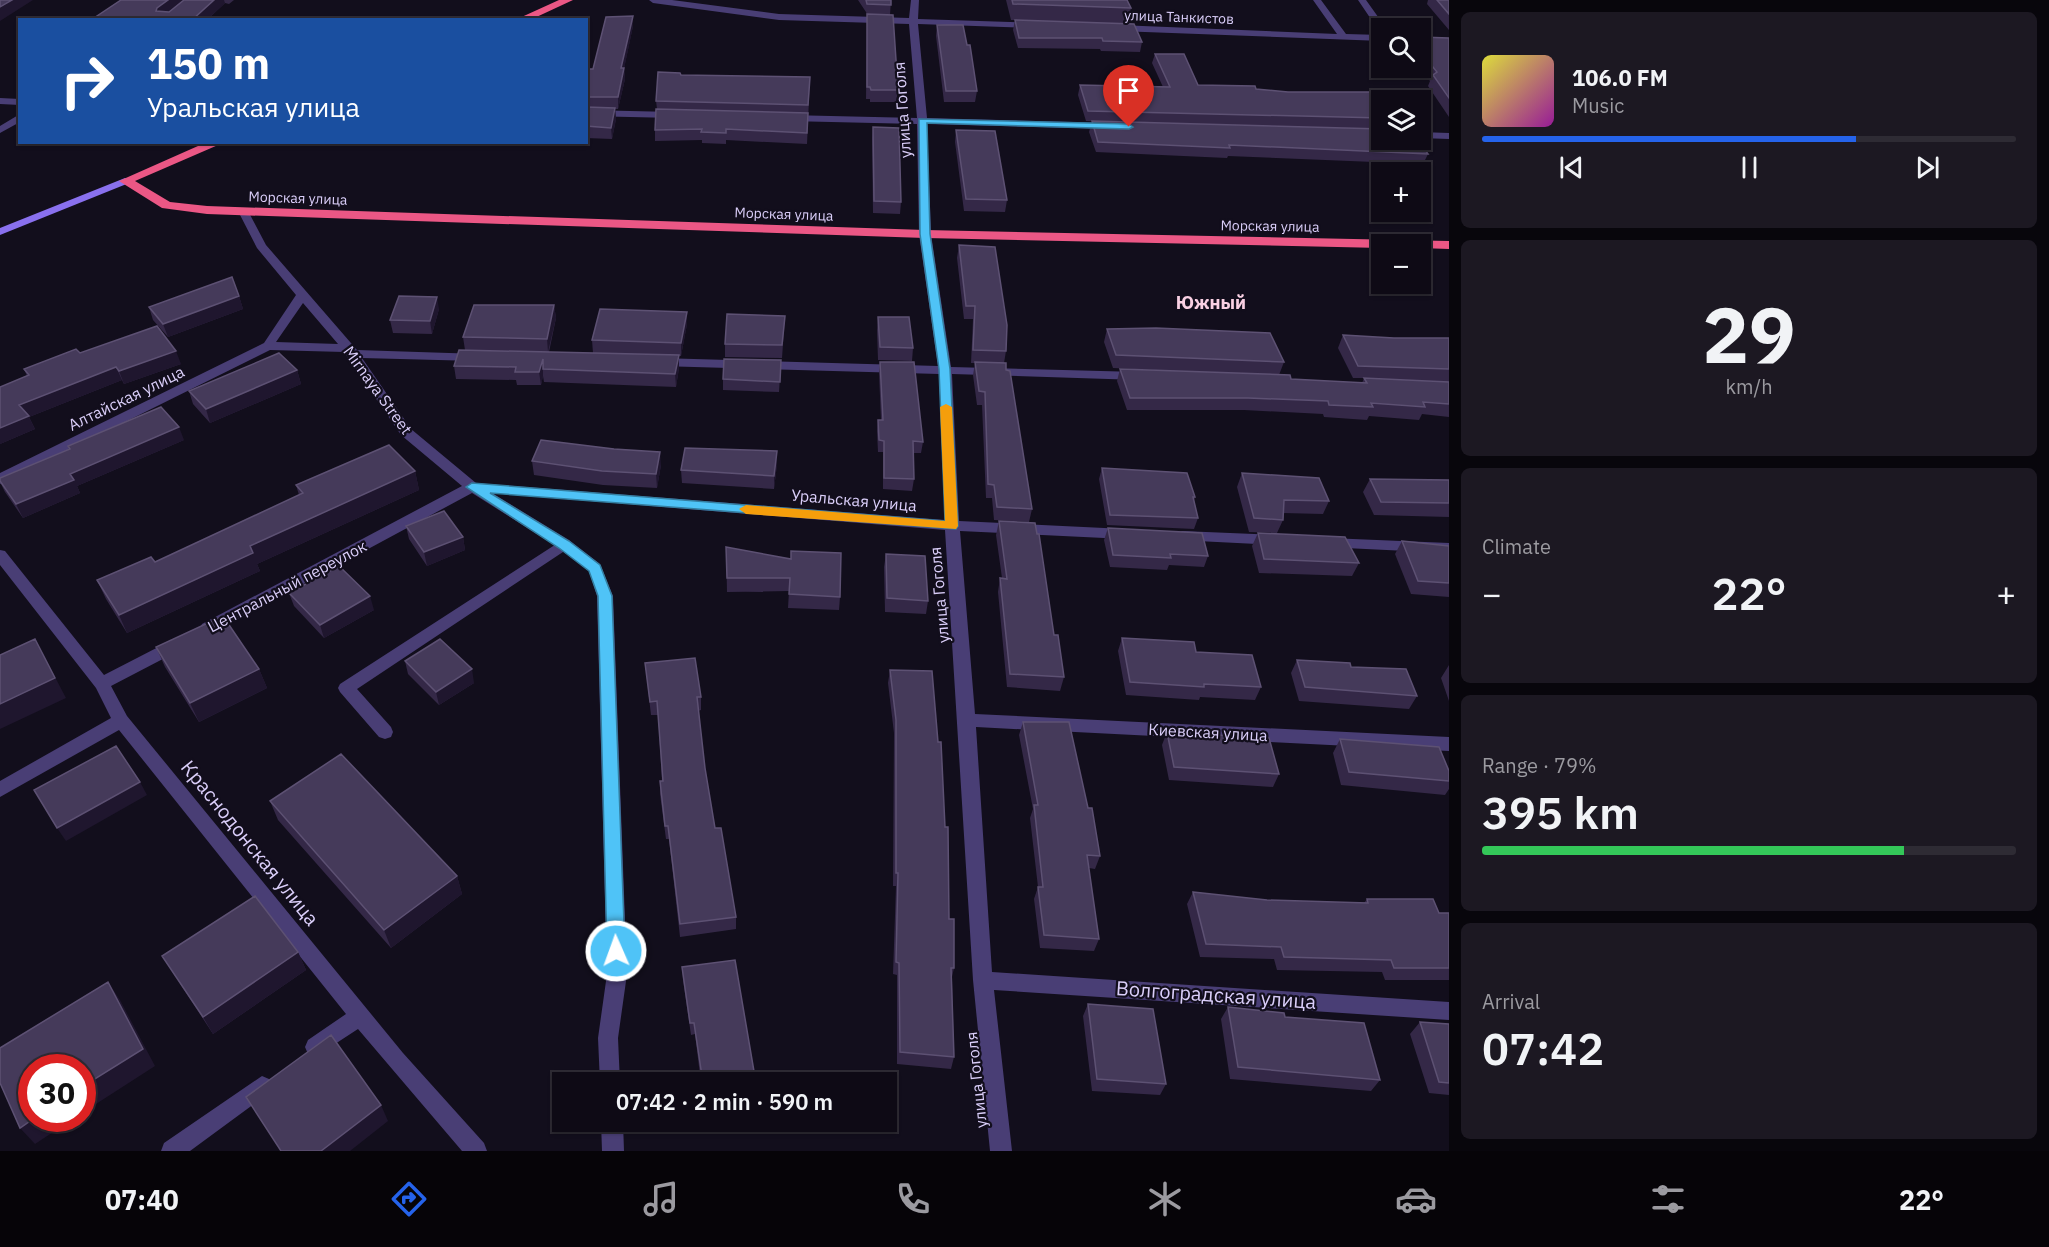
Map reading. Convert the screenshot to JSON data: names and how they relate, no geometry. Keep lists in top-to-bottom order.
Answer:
{
  "streets": {
    "highway": ["Морская улица"],
    "street": [
      "улица Танкистов",
      "улица Гоголя",
      "Mirnaya Street",
      "Алтайская улица",
      "Уральская улица",
      "Центральный переулок",
      "Киевская улица",
      "Краснодонская улица",
      "Волгоградская улица"
    ]
  },
  "crossings": [
    ["улица Гоголя", "Морская улица"],
    ["улица Гоголя", "Уральская улица"],
    ["улица Гоголя", "Киевская улица"],
    ["улица Гоголя", "Волгоградская улица"],
    ["Морская улица", "Mirnaya Street"],
    ["Mirnaya Street", "Уральская улица"],
    ["Mirnaya Street", "Центральный переулок"],
    ["Уральская улица", "Центральный переулок"],
    ["Центральный переулок", "Краснодонская улица"]
  ],
  "districts": ["Южный"],
  "page": {
    "map_buttons": ["+", "−"],
    "turn": ["150 m", "Уральская улица"],
    "song": ["106.0 FM", "Music"],
    "tile": [
      ["29", "km/h"],
      "Climate",
      ["Range · 79%", "395 km"],
      ["Arrival", "07:42"]
    ],
    "heat": ["−", "22°", "+"],
    "limit": "30",
    "trip": "07:42 · 2 min · 590 m",
    "tabs": ["07:40", "22°"]
  }
}
